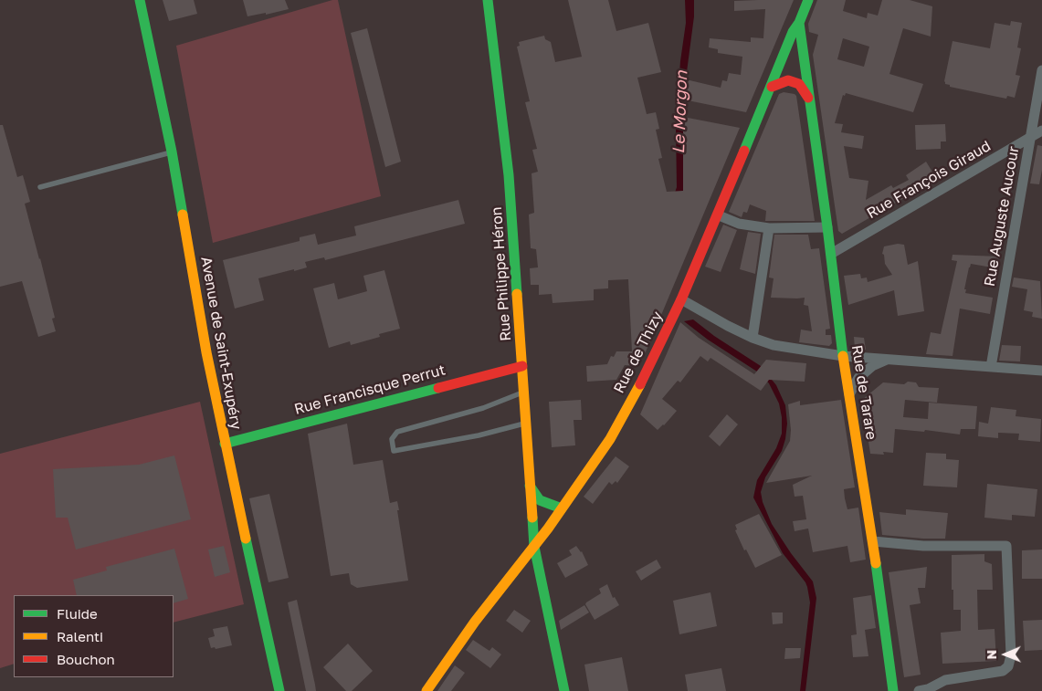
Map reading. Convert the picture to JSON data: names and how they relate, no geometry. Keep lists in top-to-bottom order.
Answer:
{
  "streets": {
    "street": [
      "Rue François Giraud",
      "Rue Auguste Aucour",
      "Rue Philippe Héron",
      "Avenue de Saint-Exupéry",
      "Rue de Thizy",
      "Rue Francisque Perrut",
      "Rue de Tarare"
    ]
  },
  "crossings": [
    ["Rue François Giraud", "Rue Auguste Aucour"],
    ["Rue François Giraud", "Rue de Tarare"],
    ["Rue Philippe Héron", "Rue de Thizy"],
    ["Rue Philippe Héron", "Rue Francisque Perrut"],
    ["Avenue de Saint-Exupéry", "Rue Francisque Perrut"],
    ["Rue de Thizy", "Rue de Tarare"]
  ],
  "water": ["Le Morgon"],
  "legend": ["Fluide", "Ralenti", "Bouchon"],
  "north": "left"
}
